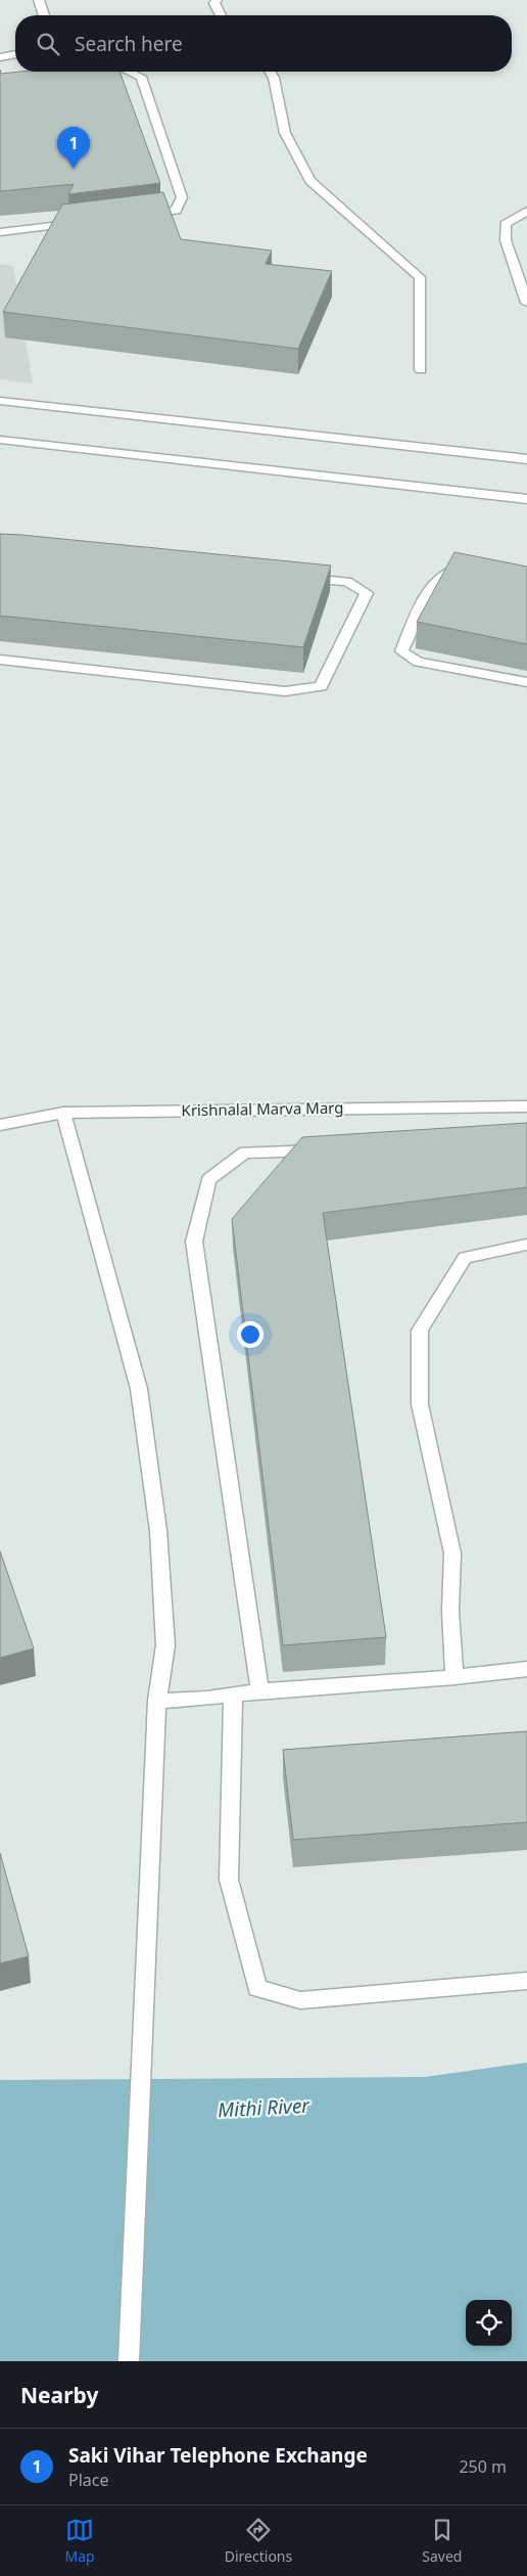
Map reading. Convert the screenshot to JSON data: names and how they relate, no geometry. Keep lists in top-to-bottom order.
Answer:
{
  "streets": {
    "street": ["Krishnalal Marva Marg"]
  },
  "water": ["Mithi River"],
  "page": {
    "search": "Search here",
    "pins": "1",
    "heading": "Nearby",
    "list": [
      {
        "mark": "1",
        "name": "Saki Vihar Telephone Exchange",
        "note": "Place",
        "value": "250 m"
      }
    ],
    "nav": ["Map", "Directions", "Saved"]
  }
}
